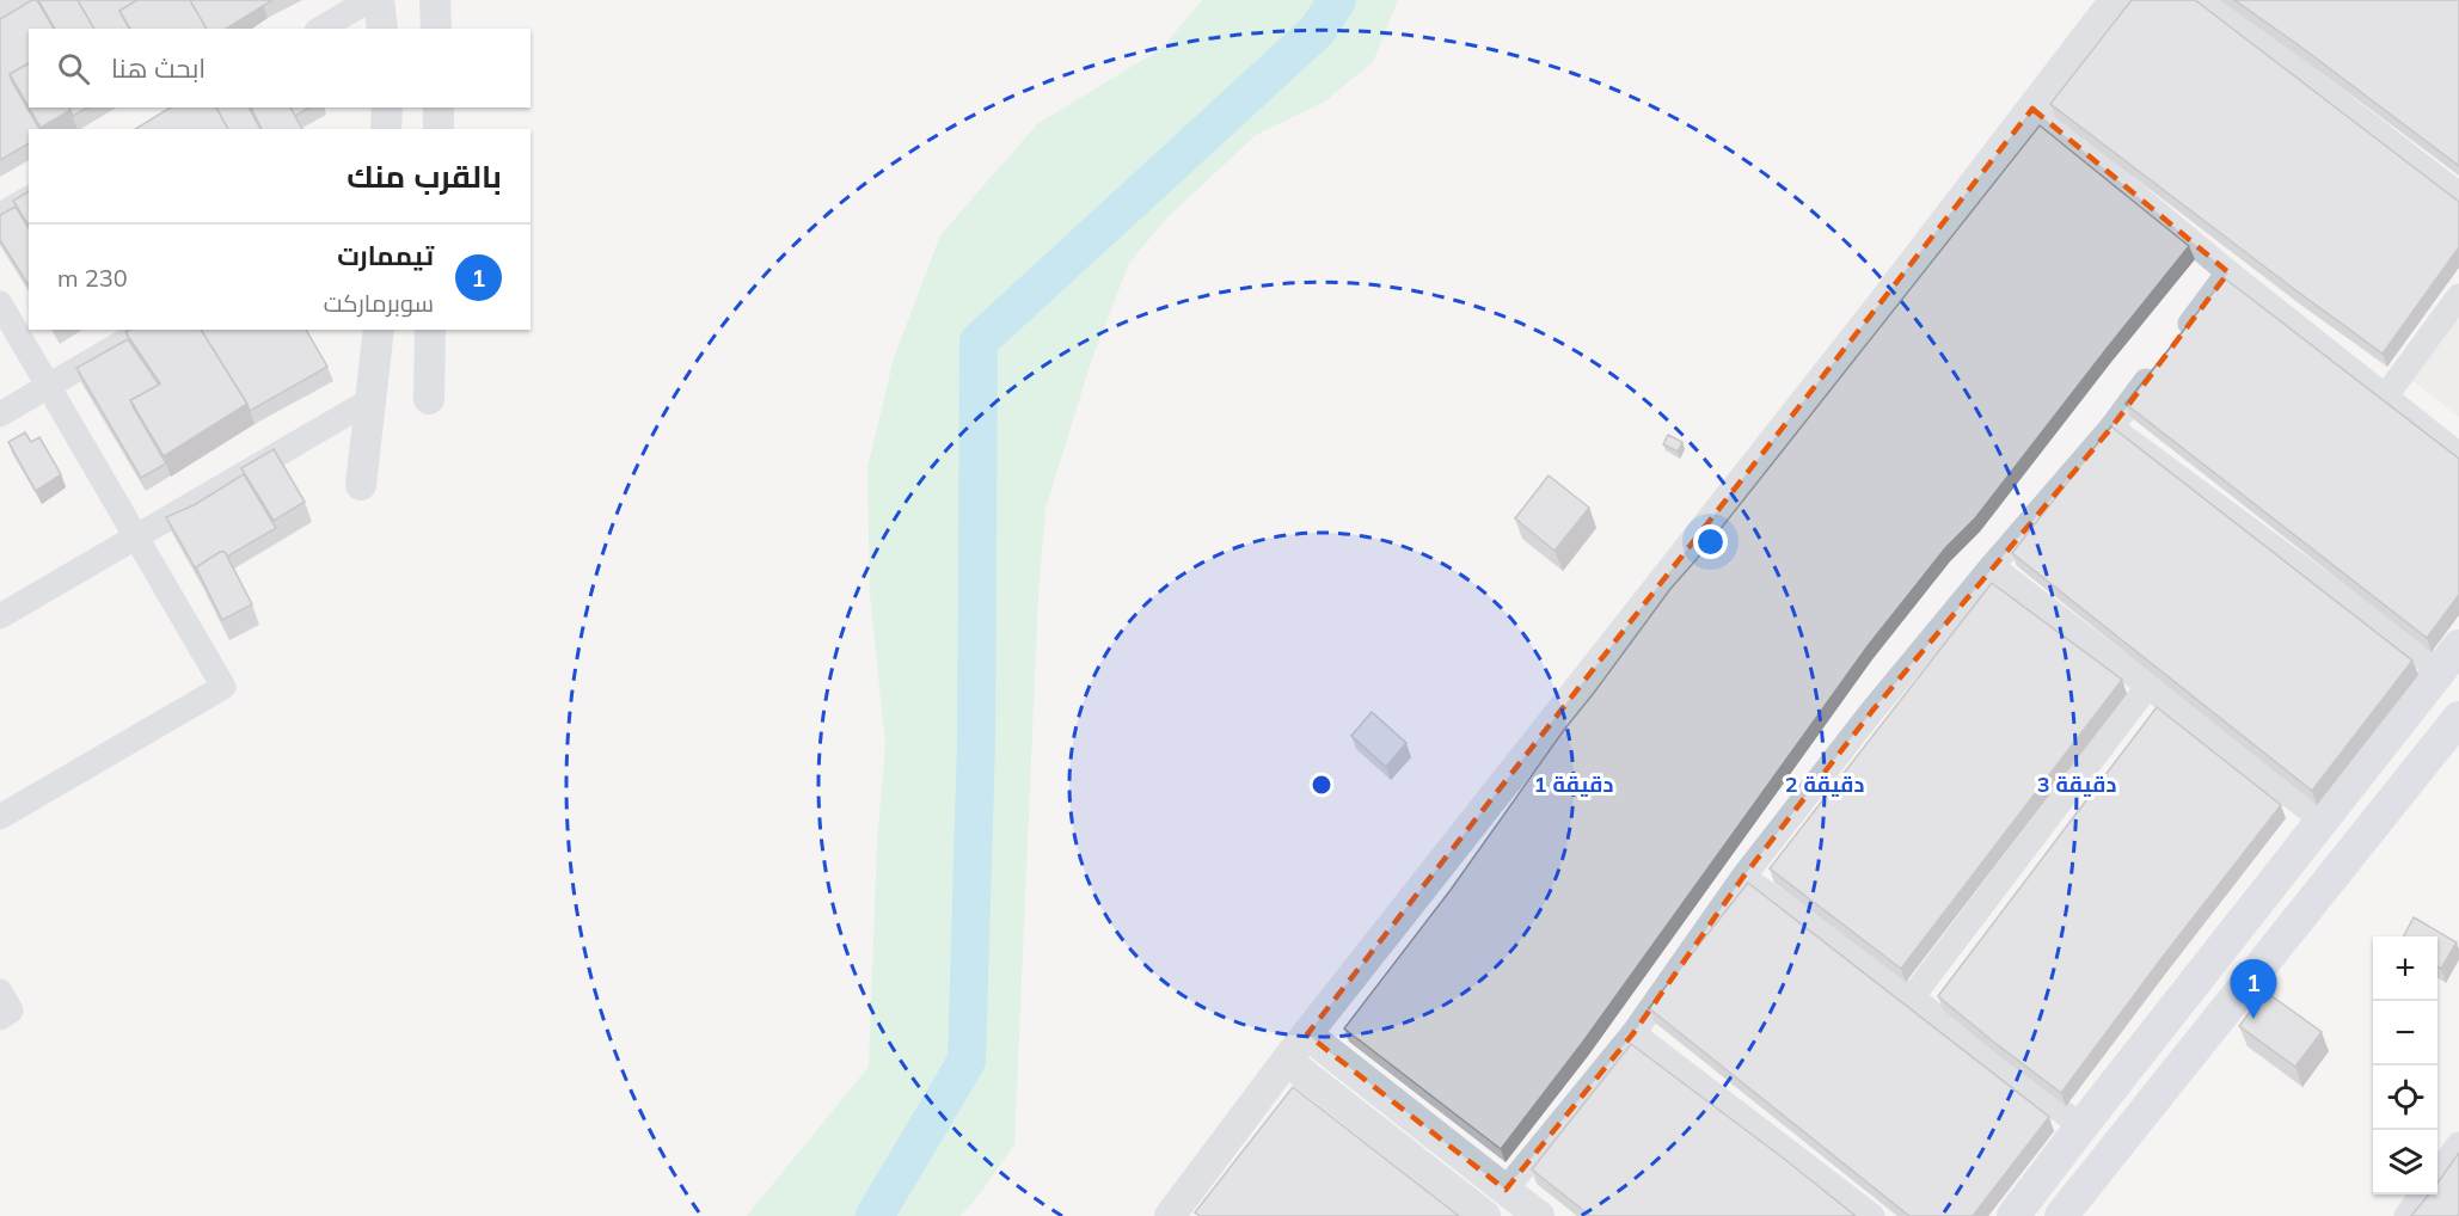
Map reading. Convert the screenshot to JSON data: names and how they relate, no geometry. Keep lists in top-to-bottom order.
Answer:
{
  "page": {
    "search": "ابحث هنا",
    "heading": "بالقرب منك",
    "list": [
      {
        "mark": "1",
        "name": "تیممارت",
        "note": "سوبرماركت",
        "value": "230 m"
      }
    ],
    "map_buttons": ["+", "−"],
    "pins": "1"
  },
  "rings": ["1 دقيقة", "2 دقيقة", "3 دقيقة"]
}
